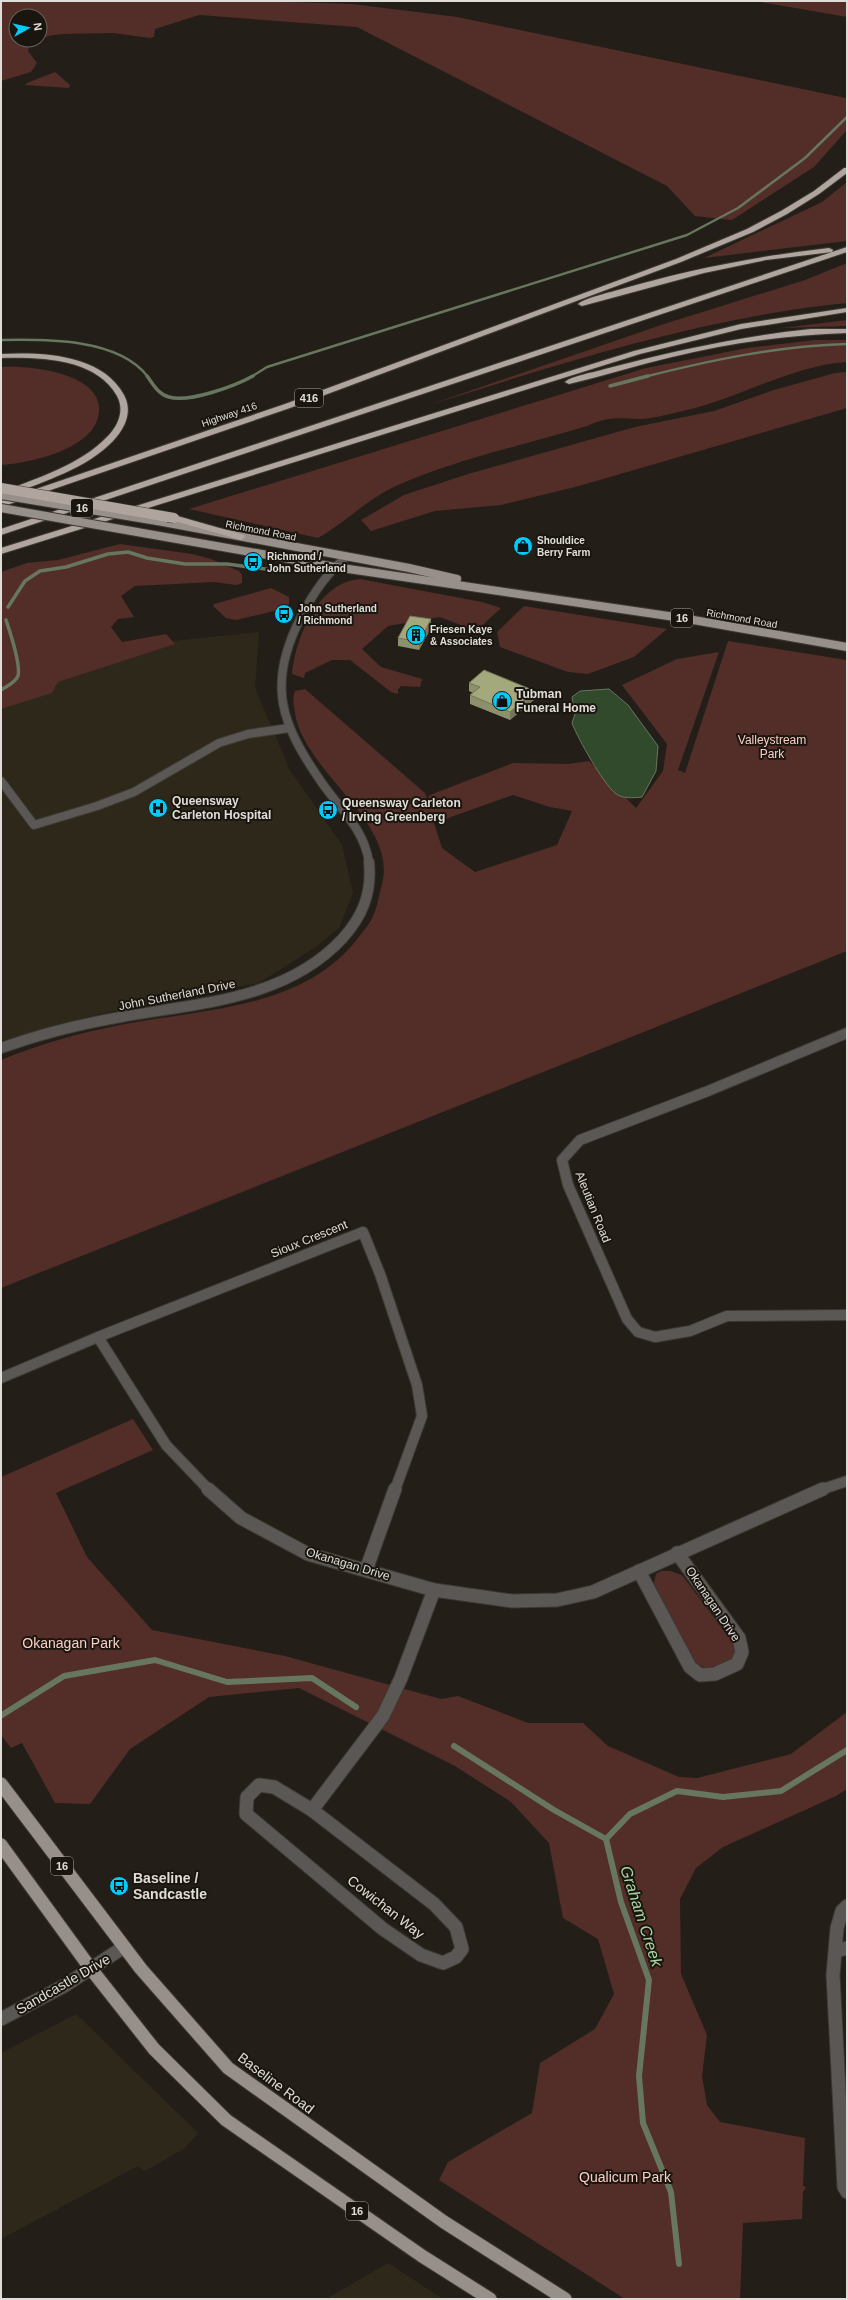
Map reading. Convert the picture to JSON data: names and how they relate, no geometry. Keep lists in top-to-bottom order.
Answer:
{
  "streets": {
    "highway": ["416", "Highway 416"],
    "main road": ["16", "Richmond Road", "Baseline Road"],
    "street": [
      "John Sutherland Drive",
      "Aleutian Road",
      "Sioux Crescent",
      "Okanagan Drive",
      "Cowichan Way",
      "Sandcastle Drive"
    ]
  },
  "crossings": [
    ["16", "Sandcastle Drive"],
    ["Richmond Road", "John Sutherland Drive"],
    ["Sioux Crescent", "Okanagan Drive"],
    ["Sandcastle Drive", "Baseline Road"]
  ],
  "water": ["Graham Creek"],
  "parks": ["Valleystream Park", "Okanagan Park", "Qualicum Park"],
  "places": {
    "shop": ["Shouldice Berry Farm", "Tubman Funeral Home"],
    "bus stop": [
      "Richmond / John Sutherland",
      "John Sutherland / Richmond",
      "Queensway Carleton / Irving Greenberg",
      "Baseline / Sandcastle"
    ],
    "building": ["Friesen Kaye & Associates"],
    "hospital": ["Queensway Carleton Hospital"]
  },
  "north": "right"
}
